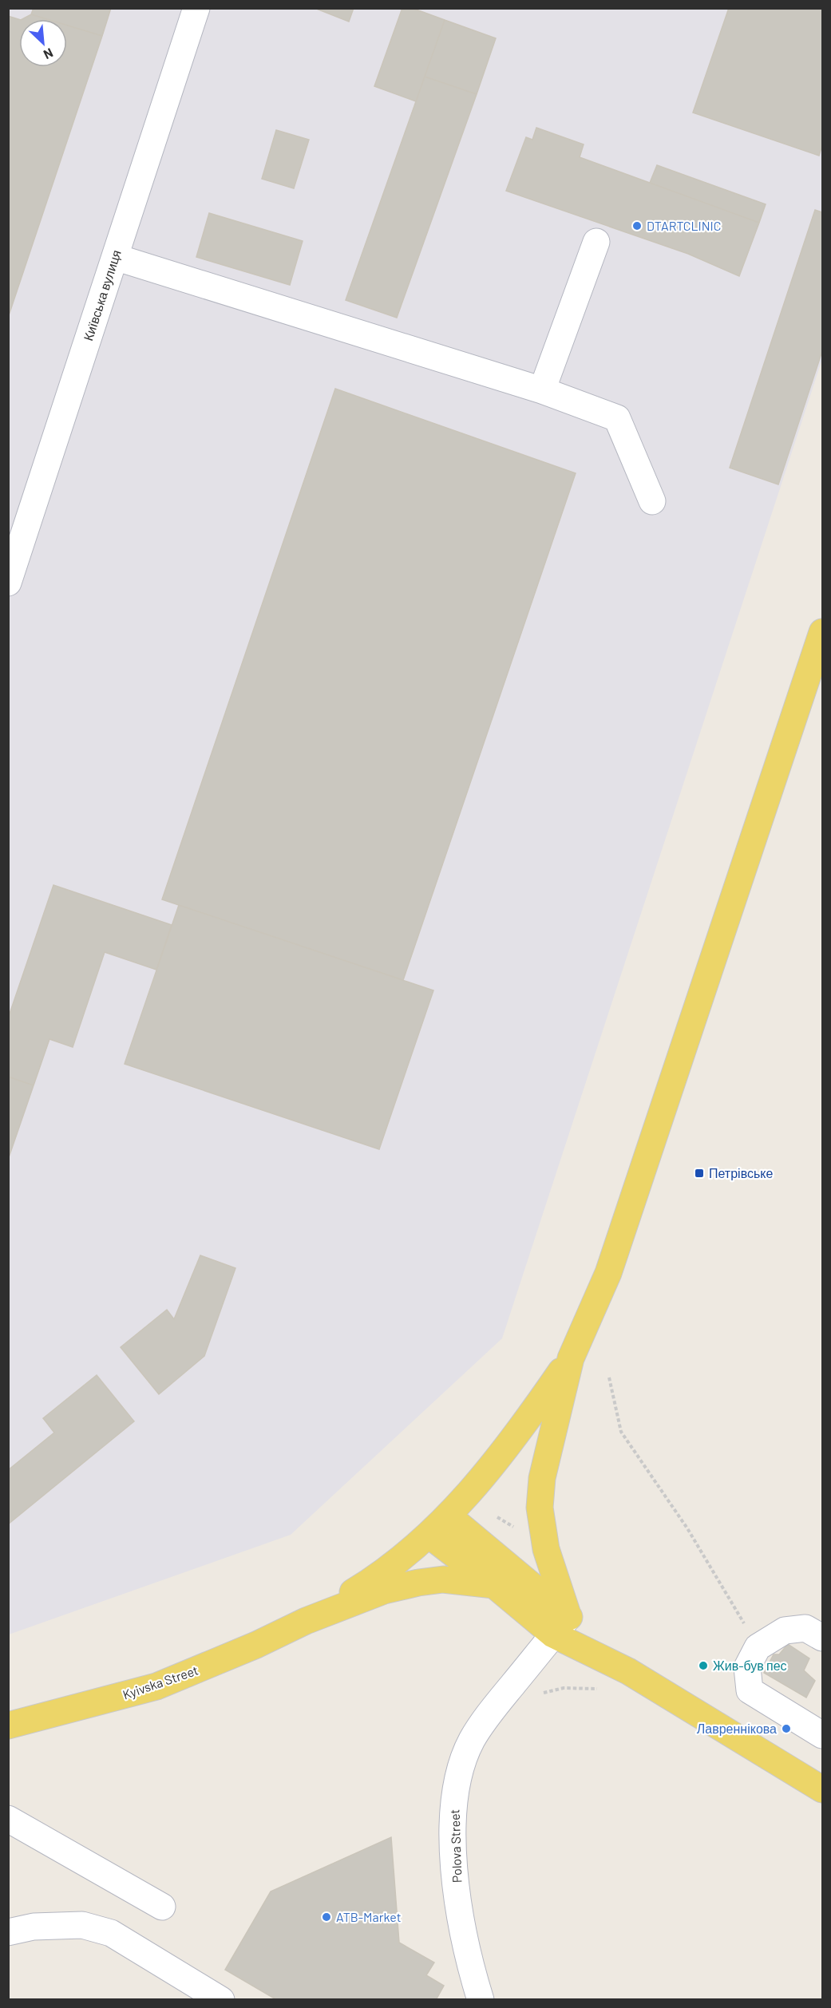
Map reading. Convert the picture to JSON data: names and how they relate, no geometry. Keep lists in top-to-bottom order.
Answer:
{
  "streets": {
    "main road": ["Kyivska Street"],
    "street": ["Київська вулиця", "Polova Street"]
  },
  "places": {
    "other": [
      "DTARTCLINIC",
      "Жив-був пес",
      "Лавреннікова",
      "ATB-Market"
    ],
    "transit": ["Петрівське"]
  },
  "north": "bottom right"
}
